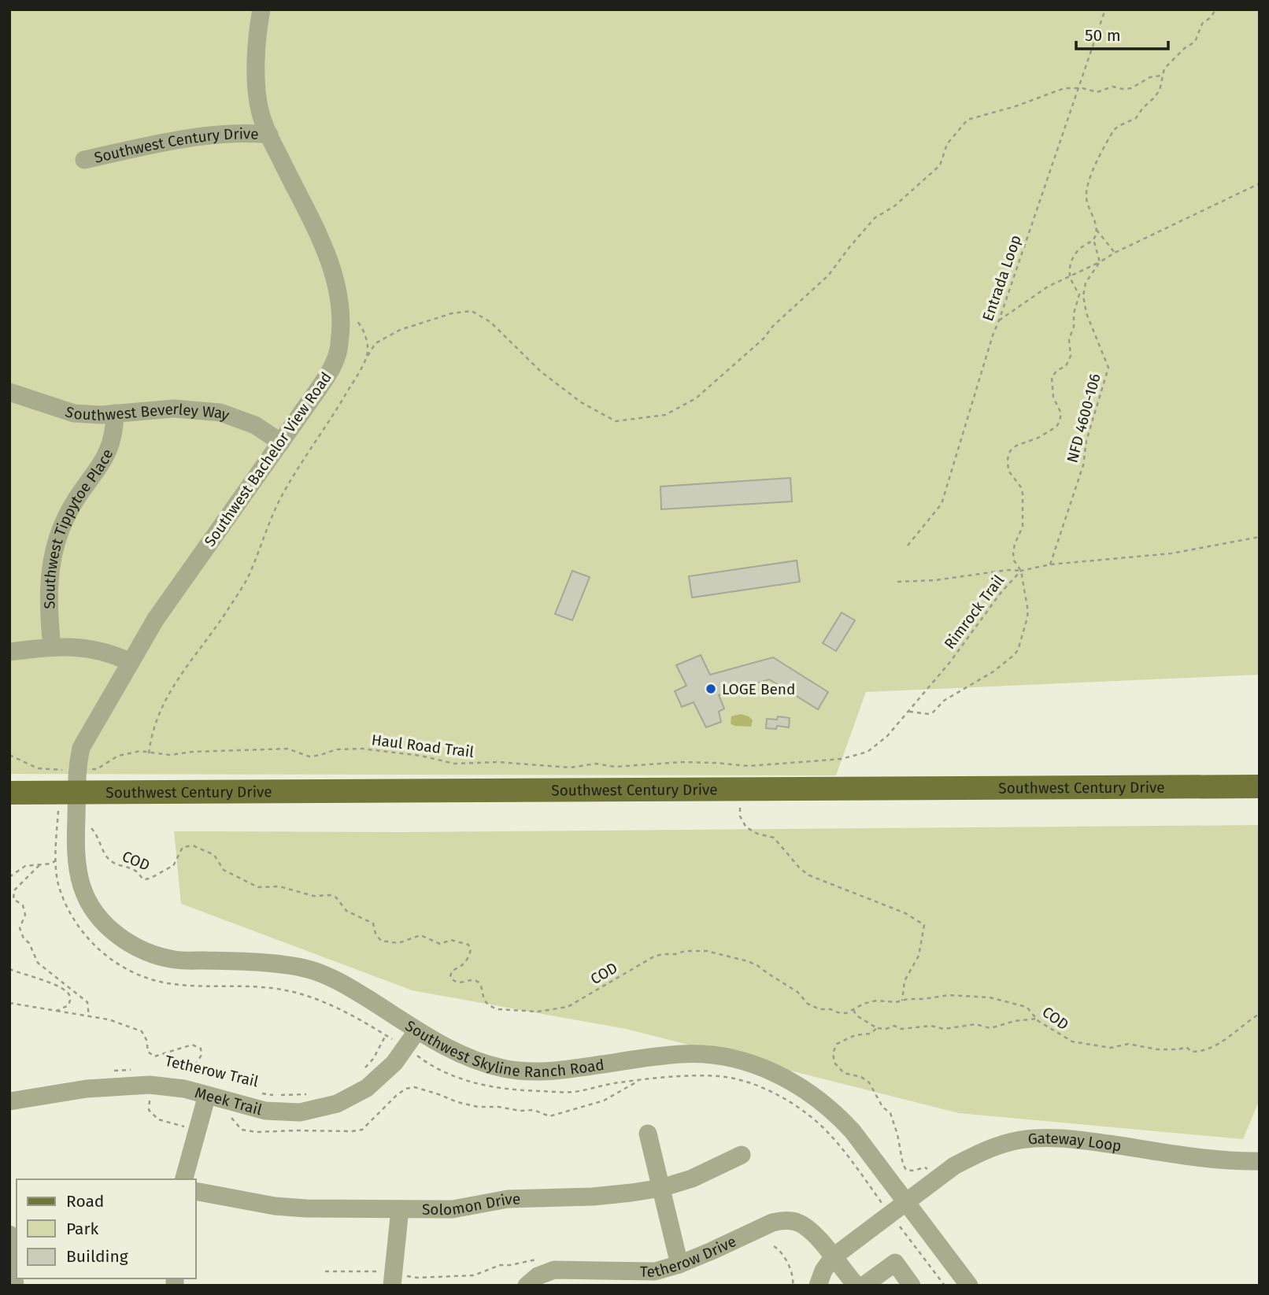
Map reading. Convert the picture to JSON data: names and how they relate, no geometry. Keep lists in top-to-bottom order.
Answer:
{
  "streets": {
    "main road": ["Southwest Century Drive"],
    "street": [
      "Southwest Beverley Way",
      "Southwest Bachelor View Road",
      "Southwest Tippytoe Place",
      "Southwest Skyline Ranch Road",
      "Meek Trail",
      "Gateway Loop",
      "Solomon Drive",
      "Tetherow Drive"
    ],
    "path": [
      "Entrada Loop",
      "NFD 4600-106",
      "Rimrock Trail",
      "Haul Road Trail",
      "COD",
      "Tetherow Trail"
    ]
  },
  "crossings": [
    ["Southwest Century Drive", "Southwest Bachelor View Road"],
    ["Southwest Century Drive", "Southwest Skyline Ranch Road"],
    ["Southwest Beverley Way", "Southwest Bachelor View Road"],
    ["Southwest Beverley Way", "Southwest Tippytoe Place"],
    ["NFD 4600-106", "Rimrock Trail"],
    ["Southwest Bachelor View Road", "Haul Road Trail"],
    ["Southwest Bachelor View Road", "Southwest Skyline Ranch Road"],
    ["Rimrock Trail", "Haul Road Trail"],
    ["COD", "Southwest Skyline Ranch Road"],
    ["Southwest Skyline Ranch Road", "Meek Trail"],
    ["Southwest Skyline Ranch Road", "Gateway Loop"],
    ["Gateway Loop", "Tetherow Drive"]
  ],
  "places": ["LOGE Bend"],
  "legend": ["Road", "Park", "Building"],
  "scale_bar": "50 m"
}
